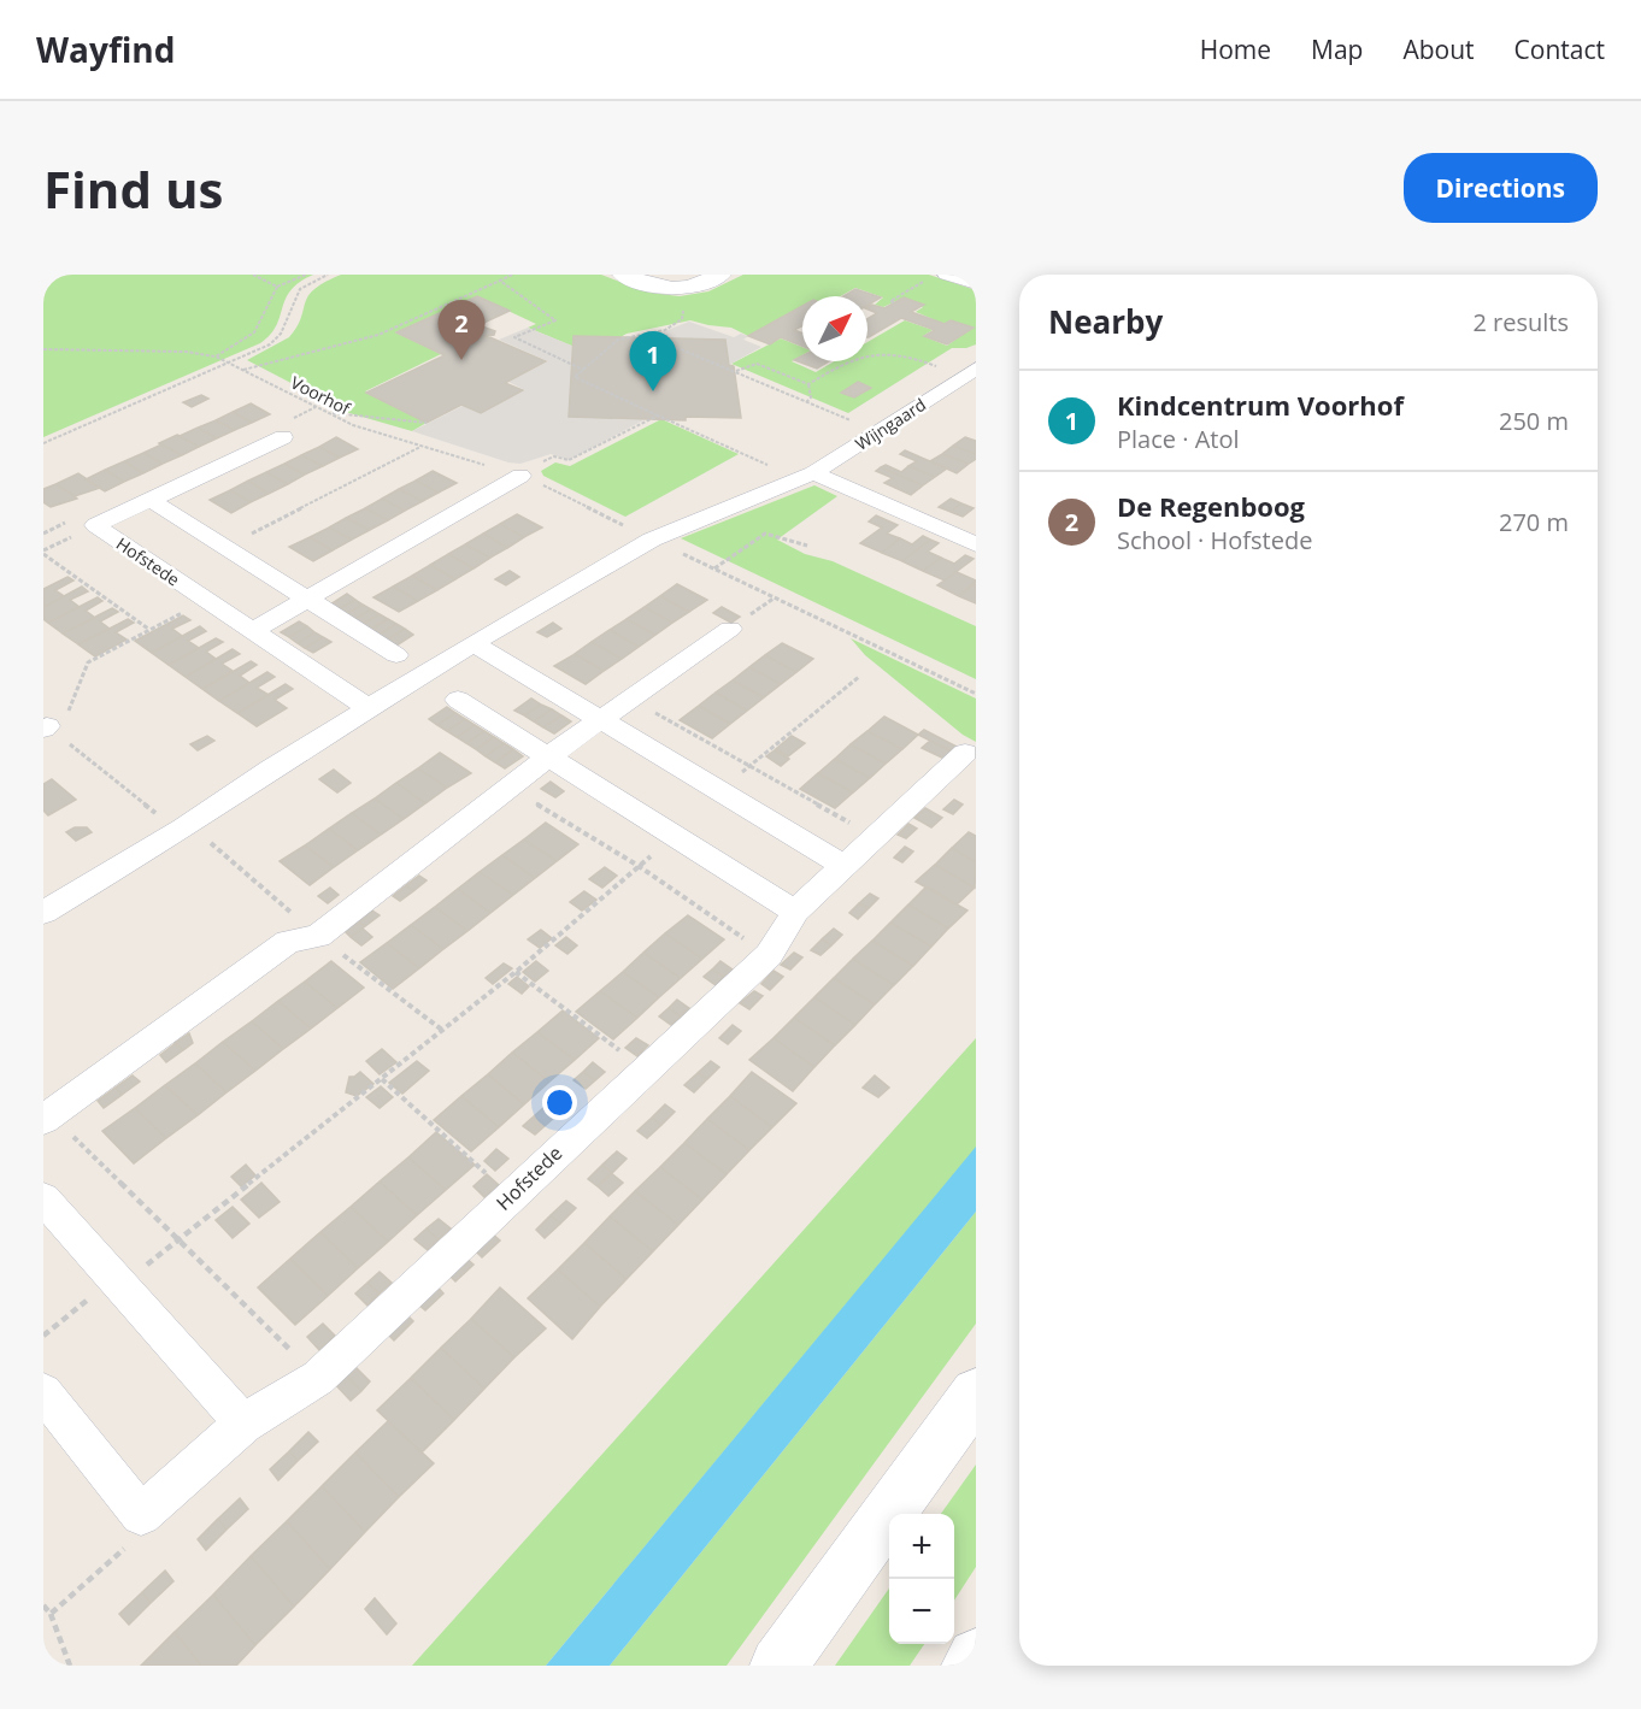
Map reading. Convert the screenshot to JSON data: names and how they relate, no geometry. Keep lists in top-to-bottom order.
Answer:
{
  "streets": {
    "street": ["Wijngaard", "Hofstede"],
    "path": ["Voorhof"]
  },
  "north": "top right",
  "page": {
    "header": "Wayfind",
    "nav": [
      "Home",
      "Map",
      "About",
      "Contact"
    ],
    "buttons": "Directions",
    "title": "Find us",
    "heading": ["Nearby", "2 results"],
    "pins": ["2", "1"],
    "list": [
      {
        "mark": "1",
        "name": "Kindcentrum Voorhof",
        "note": "Place · Atol",
        "value": "250 m"
      },
      {
        "mark": "2",
        "name": "De Regenboog",
        "note": "School · Hofstede",
        "value": "270 m"
      }
    ],
    "map_buttons": ["+", "−"]
  }
}
